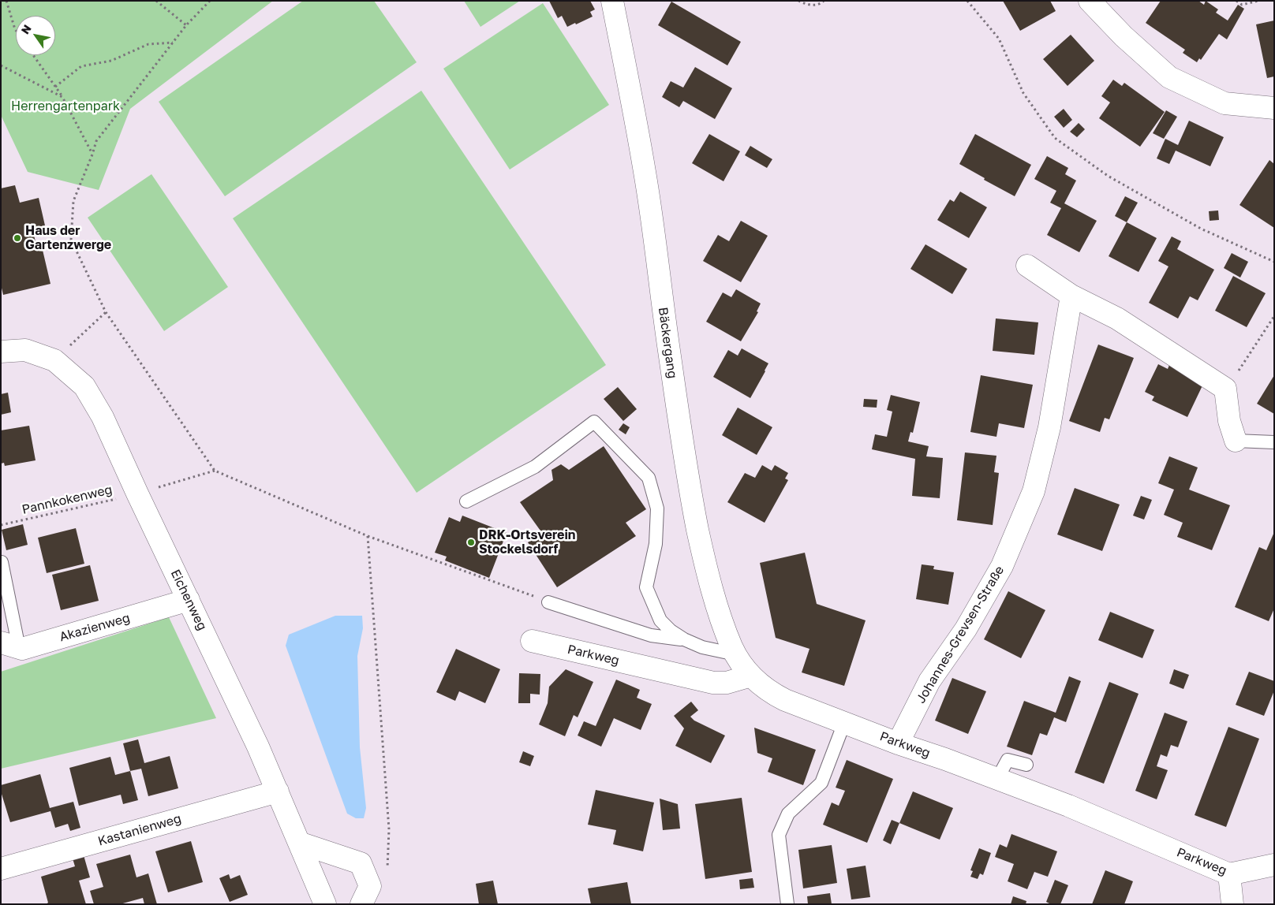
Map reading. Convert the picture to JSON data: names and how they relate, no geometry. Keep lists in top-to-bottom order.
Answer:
{
  "streets": {
    "street": [
      "Bäckergang",
      "Eichenweg",
      "Akazienweg",
      "Johannes-Grevsen-Straße",
      "Parkweg",
      "Kastanienweg"
    ],
    "path": ["Pannkokenweg"]
  },
  "crossings": [
    ["Bäckergang", "Parkweg"],
    ["Pannkokenweg", "Eichenweg"],
    ["Eichenweg", "Akazienweg"],
    ["Eichenweg", "Kastanienweg"],
    ["Johannes-Grevsen-Straße", "Parkweg"]
  ],
  "parks": ["Herrengartenpark"],
  "places": ["Haus der Gartenzwerge", "DRK-Ortsverein Stockelsdorf"],
  "north": "top left"
}
